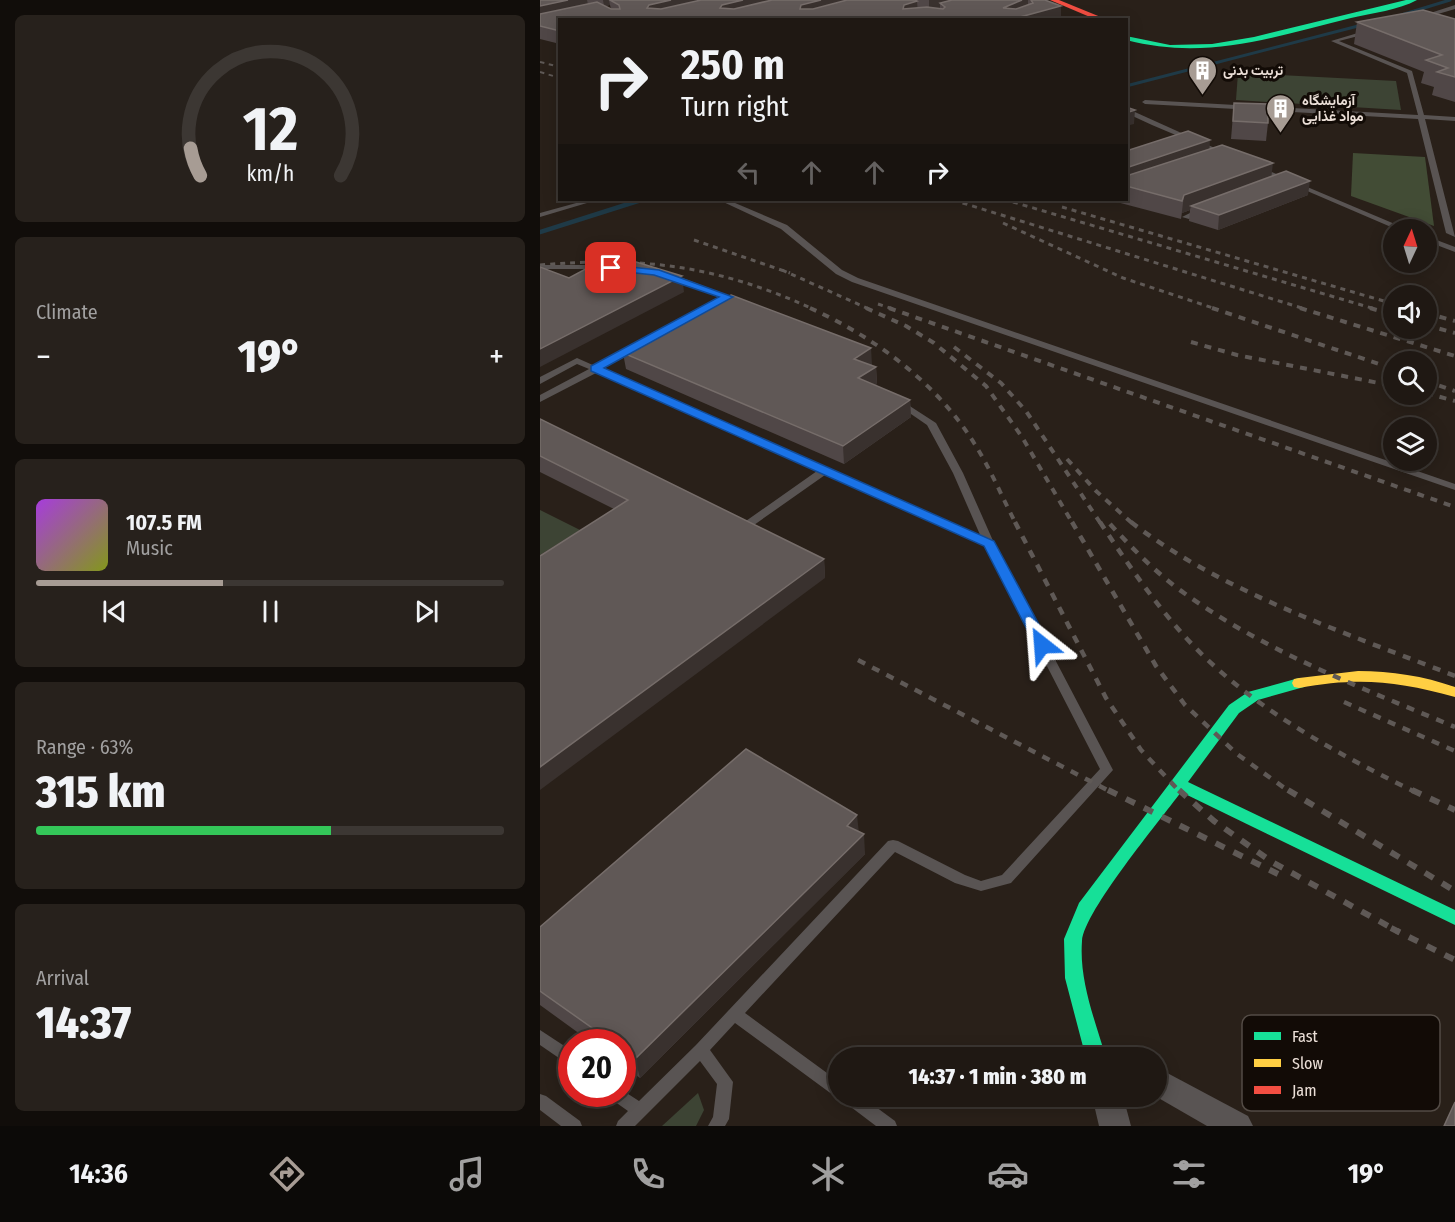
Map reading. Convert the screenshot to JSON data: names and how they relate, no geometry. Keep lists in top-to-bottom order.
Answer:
{
  "places": {
    "building": ["تربیت بدنی", "آزمایشگاه مواد غذایی"]
  },
  "legend": ["Fast", "Slow", "Jam"],
  "north": "top",
  "page": {
    "turn": ["250 m", "Turn right"],
    "tile": [
      "Climate",
      ["Range · 63%", "315 km"],
      ["Arrival", "14:37"]
    ],
    "heat": ["−", "19°", "+"],
    "song": ["107.5 FM", "Music"],
    "limit": "20",
    "trip": "14:37 · 1 min · 380 m",
    "tabs": ["14:36", "19°"],
    "gauge": ["12", "km/h"]
  }
}
